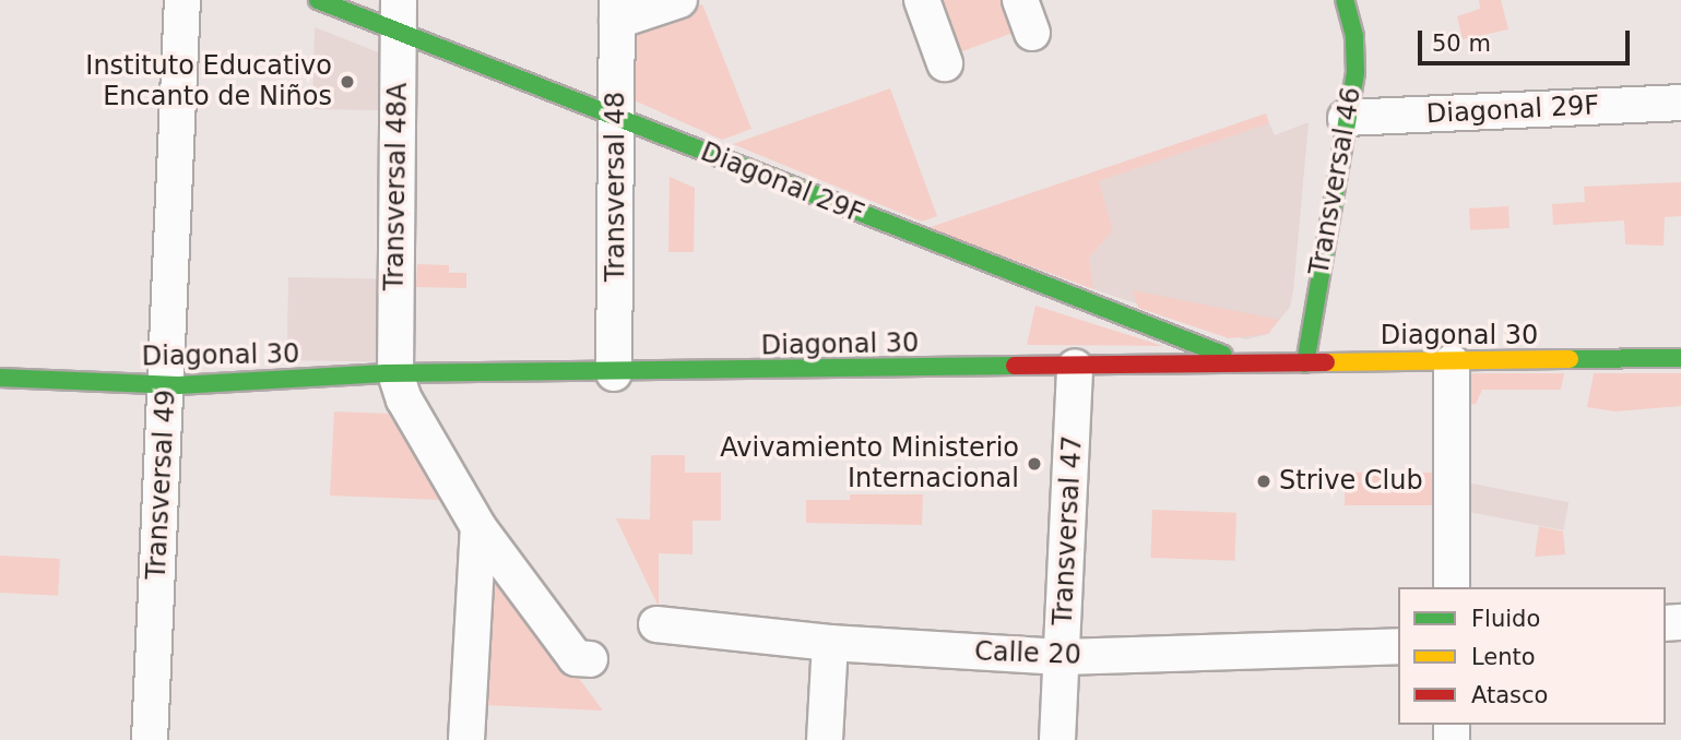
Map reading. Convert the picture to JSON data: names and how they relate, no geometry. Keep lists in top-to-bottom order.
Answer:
{
  "streets": {
    "street": [
      "Diagonal 29F",
      "Transversal 46",
      "Transversal 48A",
      "Transversal 48",
      "Diagonal 30",
      "Transversal 49",
      "Transversal 47",
      "Calle 20"
    ]
  },
  "crossings": [
    ["Diagonal 29F", "Transversal 46"],
    ["Diagonal 29F", "Transversal 48A"],
    ["Diagonal 29F", "Transversal 48"],
    ["Diagonal 29F", "Diagonal 30"],
    ["Transversal 46", "Diagonal 30"],
    ["Transversal 48A", "Diagonal 30"],
    ["Transversal 48", "Diagonal 30"],
    ["Diagonal 30", "Transversal 49"],
    ["Diagonal 30", "Transversal 47"],
    ["Transversal 47", "Calle 20"]
  ],
  "places": ["Instituto Educativo Encanto de Niños", "Avivamiento Ministerio Internacional", "Strive Club"],
  "legend": ["Fluido", "Lento", "Atasco"],
  "scale_bar": "50 m"
}
